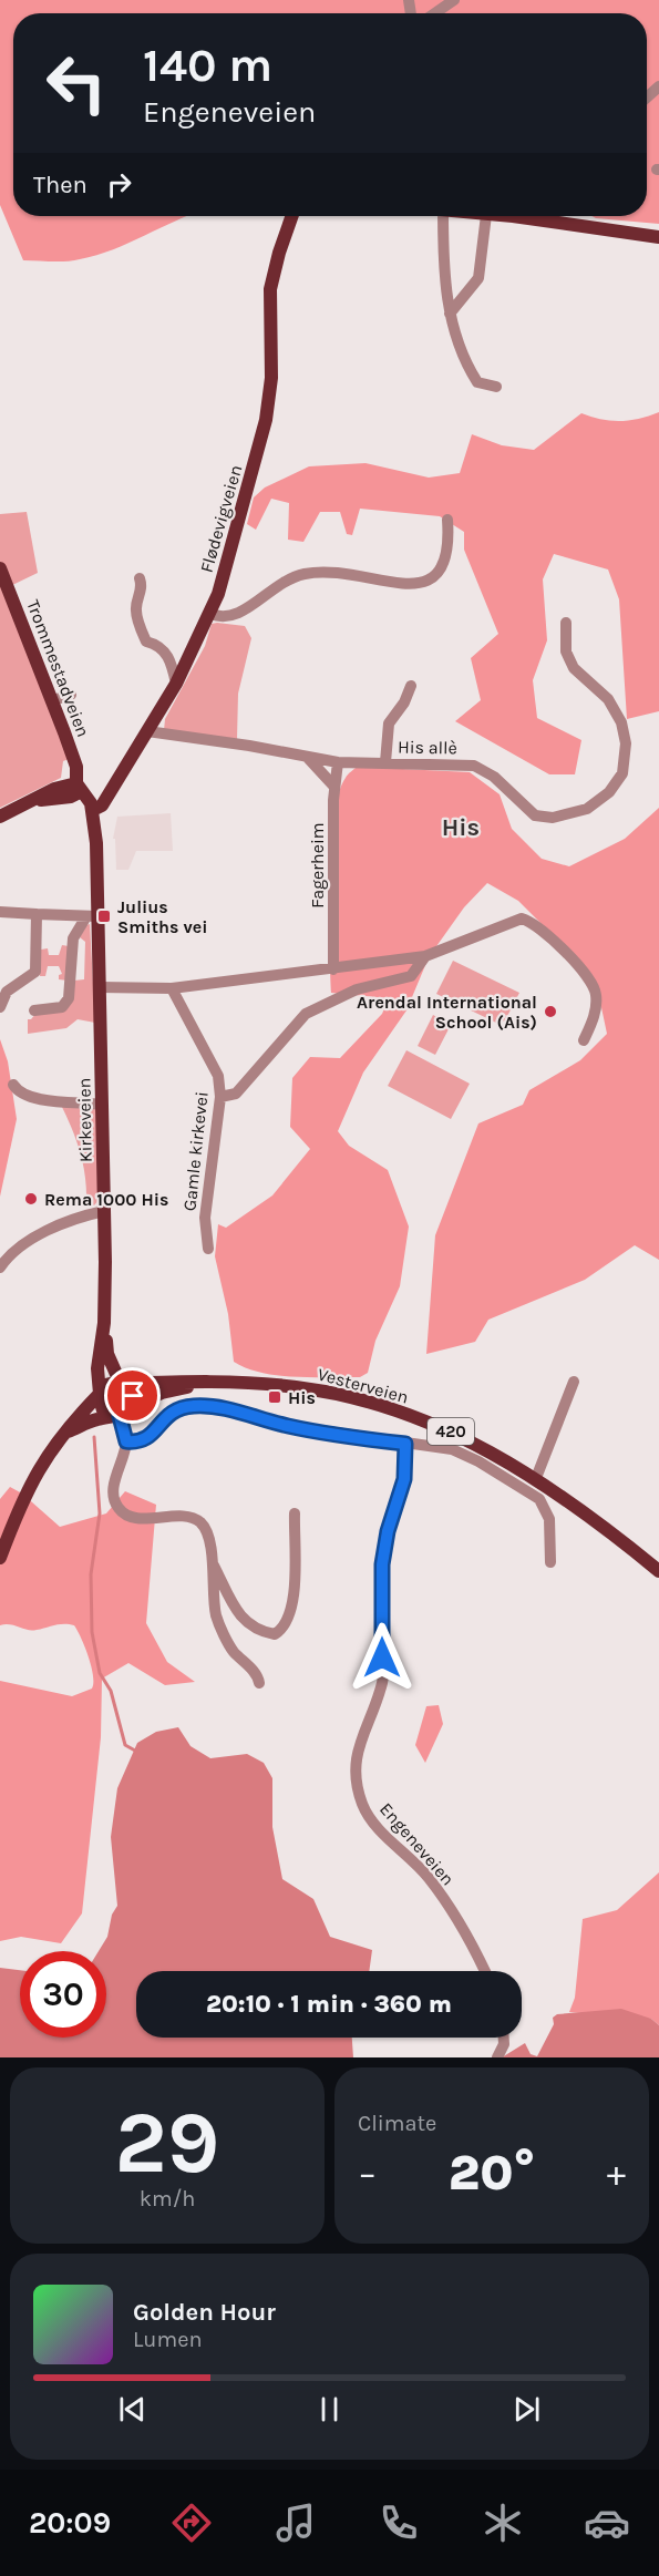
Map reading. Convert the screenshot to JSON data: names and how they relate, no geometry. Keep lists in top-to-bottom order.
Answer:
{
  "streets": {
    "main road": [
      "Flødevigveien",
      "Trommestadveien",
      "Kirkeveien",
      "Vesterveien",
      "420"
    ],
    "street": [
      "His allè",
      "Fagerheim",
      "Gamle kirkevei",
      "Engeneveien"
    ]
  },
  "crossings": [
    ["Flødevigveien", "His allè"],
    ["Flødevigveien", "Kirkeveien"],
    ["Trommestadveien", "Kirkeveien"],
    ["His allè", "Fagerheim"],
    ["Kirkeveien", "Vesterveien"],
    ["Kirkeveien", "420"],
    ["Vesterveien", "420"]
  ],
  "districts": ["His"],
  "places": {
    "transit": ["Julius Smiths vei", "His"],
    "other": ["Arendal International School (Ais)", "Rema 1000 His"]
  },
  "page": {
    "turn": ["140 m", "Engeneveien"],
    "then": "Then",
    "limit": "30",
    "trip": "20:10 · 1 min · 360 m",
    "tile": [
      ["29", "km/h"],
      "Climate"
    ],
    "heat": ["−", "20°", "+"],
    "song": ["Golden Hour", "Lumen"],
    "tabs": "20:09"
  }
}
